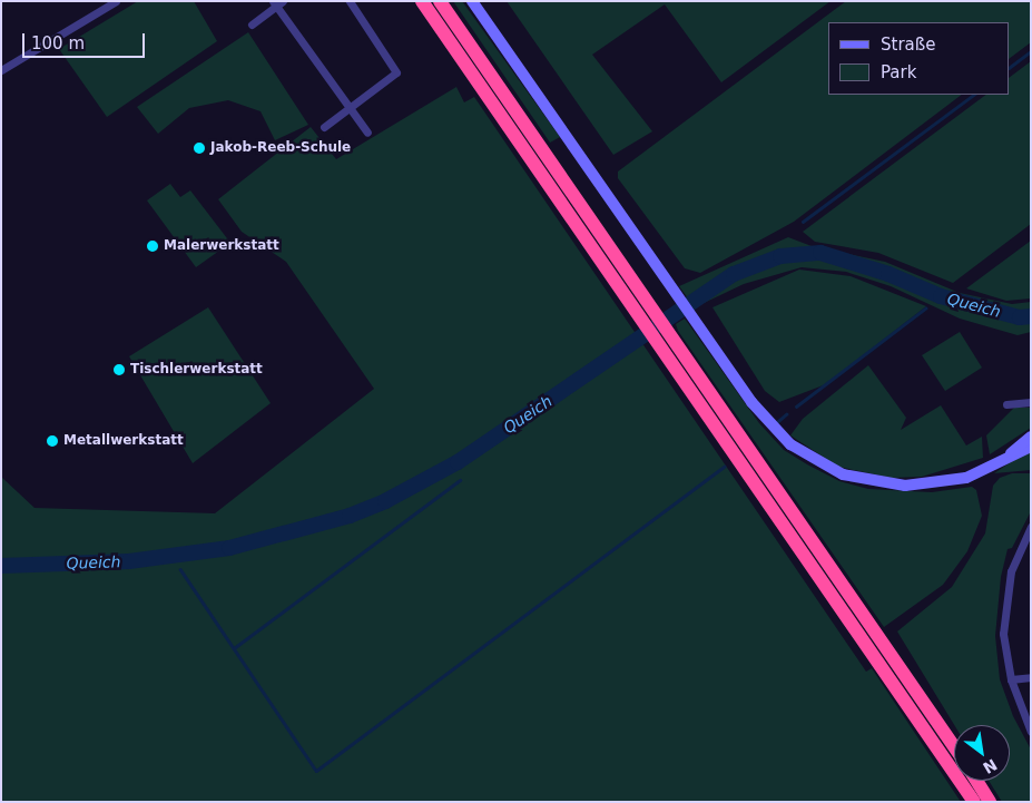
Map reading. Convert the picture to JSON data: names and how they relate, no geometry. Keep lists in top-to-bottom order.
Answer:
{
  "water": ["Queich"],
  "places": [
    "Jakob-Reeb-Schule",
    "Malerwerkstatt",
    "Tischlerwerkstatt",
    "Metallwerkstatt"
  ],
  "legend": ["Straße", "Park"],
  "scale_bar": "100 m",
  "north": "bottom right"
}
